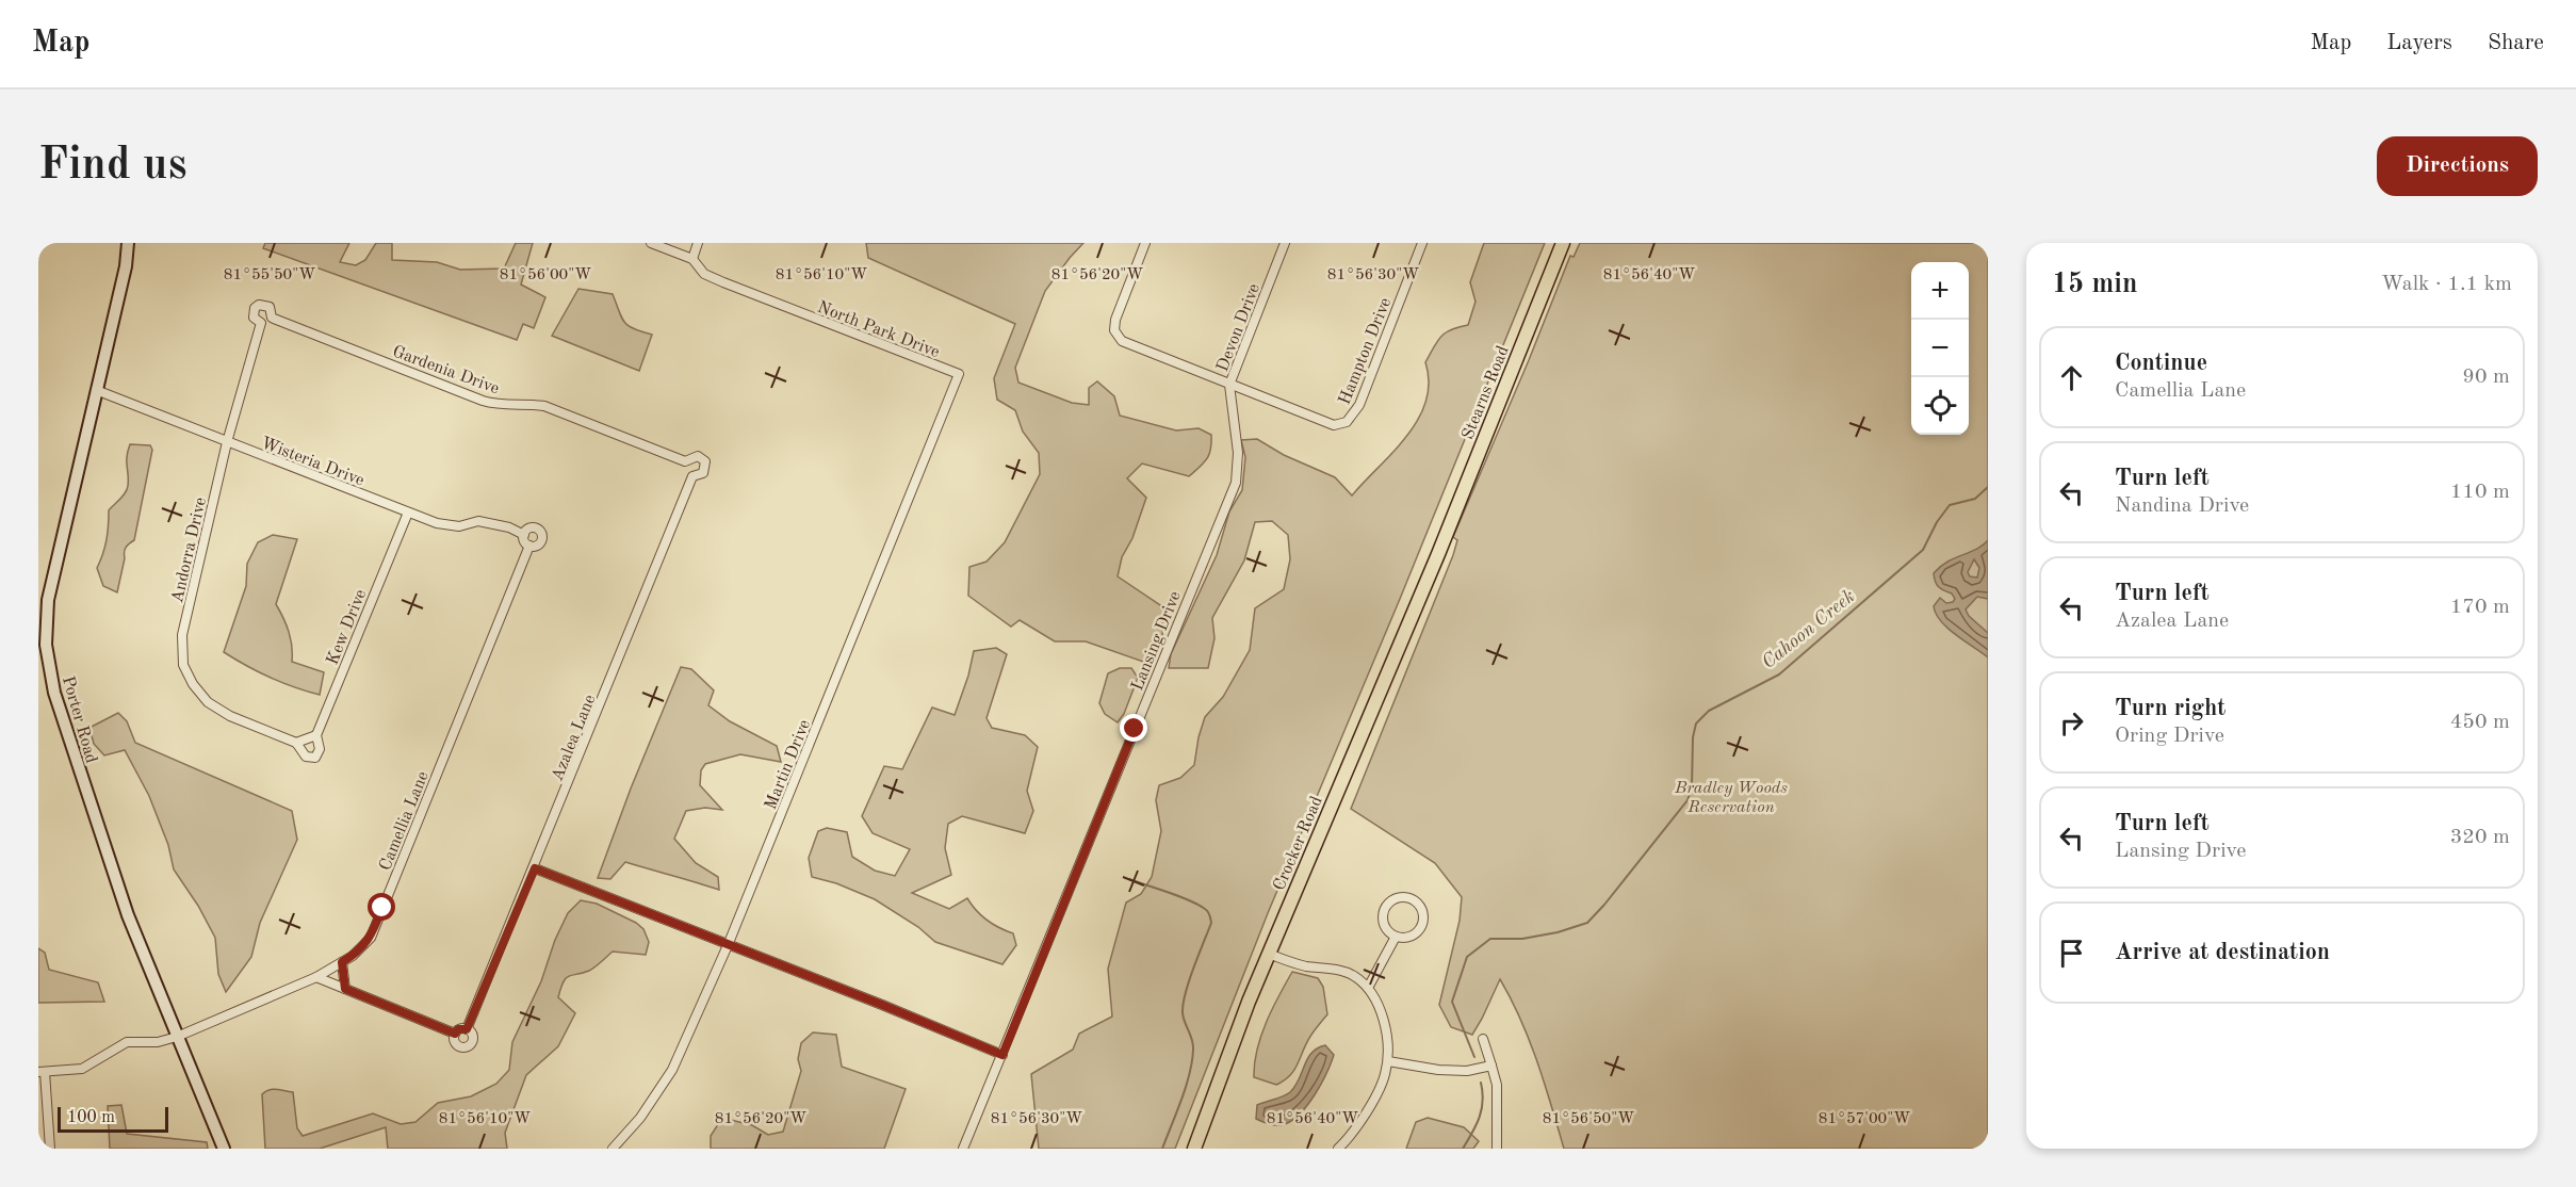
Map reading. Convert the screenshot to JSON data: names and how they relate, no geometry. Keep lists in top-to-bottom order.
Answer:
{
  "streets": {
    "main road": ["Stearns Road", "Porter Road", "Crocker Road"],
    "street": [
      "Devon Drive",
      "North Park Drive",
      "Hampton Drive",
      "Gardenia Drive",
      "Wisteria Drive",
      "Andorra Drive",
      "Kew Drive",
      "Lansing Drive",
      "Azalea Lane",
      "Martin Drive",
      "Camellia Lane"
    ]
  },
  "crossings": [
    ["Devon Drive", "Hampton Drive"],
    ["Devon Drive", "Lansing Drive"],
    ["North Park Drive", "Martin Drive"],
    ["Hampton Drive", "Lansing Drive"],
    ["Gardenia Drive", "Andorra Drive"],
    ["Gardenia Drive", "Azalea Lane"],
    ["Stearns Road", "Crocker Road"],
    ["Wisteria Drive", "Andorra Drive"],
    ["Wisteria Drive", "Kew Drive"],
    ["Wisteria Drive", "Porter Road"],
    ["Wisteria Drive", "Camellia Lane"],
    ["Andorra Drive", "Kew Drive"],
    ["Porter Road", "Camellia Lane"]
  ],
  "water": ["Cahoon Creek"],
  "parks": ["Bradley Woods Reservation"],
  "scale_bar": "100 m",
  "page": {
    "header": "Map",
    "nav": ["Map", "Layers", "Share"],
    "buttons": "Directions",
    "title": "Find us",
    "heading": ["15 min", "Walk · 1.1 km"],
    "map_buttons": ["+", "−"],
    "list": [
      ["Continue", "Camellia Lane", "90 m"],
      ["Turn left", "Nandina Drive", "110 m"],
      ["Turn left", "Azalea Lane", "170 m"],
      ["Turn right", "Oring Drive", "450 m"],
      ["Turn left", "Lansing Drive", "320 m"],
      "Arrive at destination"
    ],
    "scale": "100 m"
  },
  "coordinates": [
    "81°55'50\"W",
    "81°56'00\"W",
    "81°56'10\"W",
    "81°56'20\"W",
    "81°56'30\"W",
    "81°56'40\"W",
    "81°56'50\"W",
    "81°57'00\"W"
  ]
}
